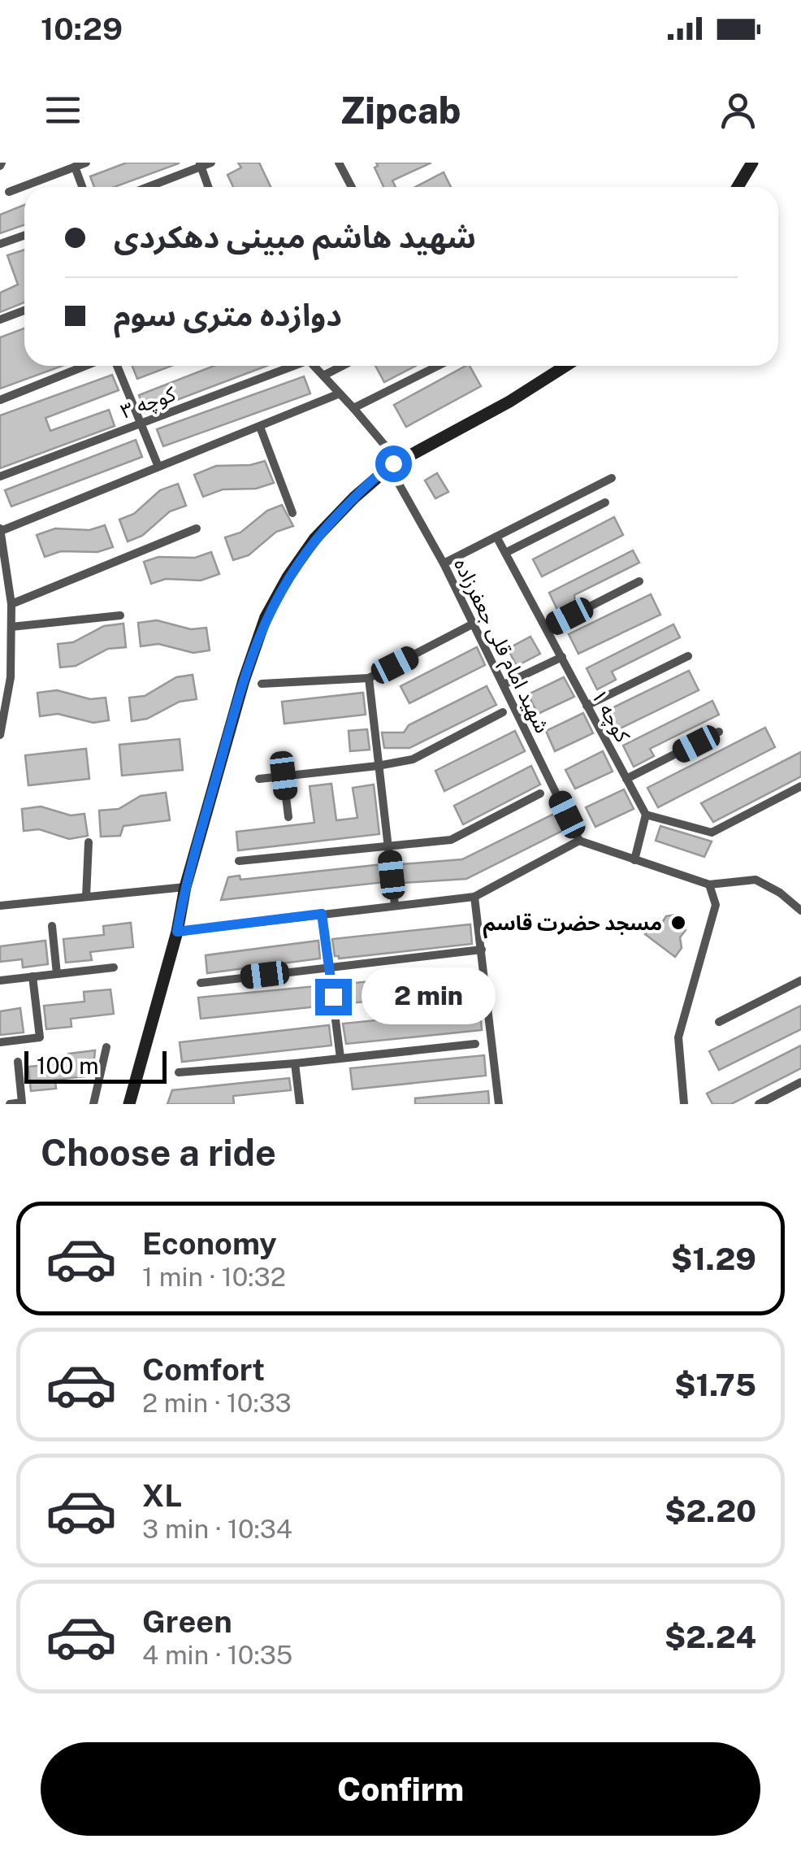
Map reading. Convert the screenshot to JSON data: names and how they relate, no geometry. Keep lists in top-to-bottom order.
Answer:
{
  "streets": {
    "street": ["کوچه ۳", "شهید امام قلی جعفرزاده", "کوچه ۱"]
  },
  "places": ["مسجد حضرت قاسم"],
  "scale_bar": "100 m",
  "page": {
    "status": "10:29",
    "header": "Zipcab",
    "banner": ["شهید هاشم مبینی دهکردی", "دوازده متری سوم"],
    "bubble": "2 min",
    "scale": "100 m",
    "heading": "Choose a ride",
    "list": [
      {
        "name": "Economy",
        "note": "1 min · 10:32",
        "value": "$1.29"
      },
      {
        "name": "Comfort",
        "note": "2 min · 10:33",
        "value": "$1.75"
      },
      {
        "name": "XL",
        "note": "3 min · 10:34",
        "value": "$2.20"
      },
      {
        "name": "Green",
        "note": "4 min · 10:35",
        "value": "$2.24"
      }
    ],
    "buttons": "Confirm"
  }
}
